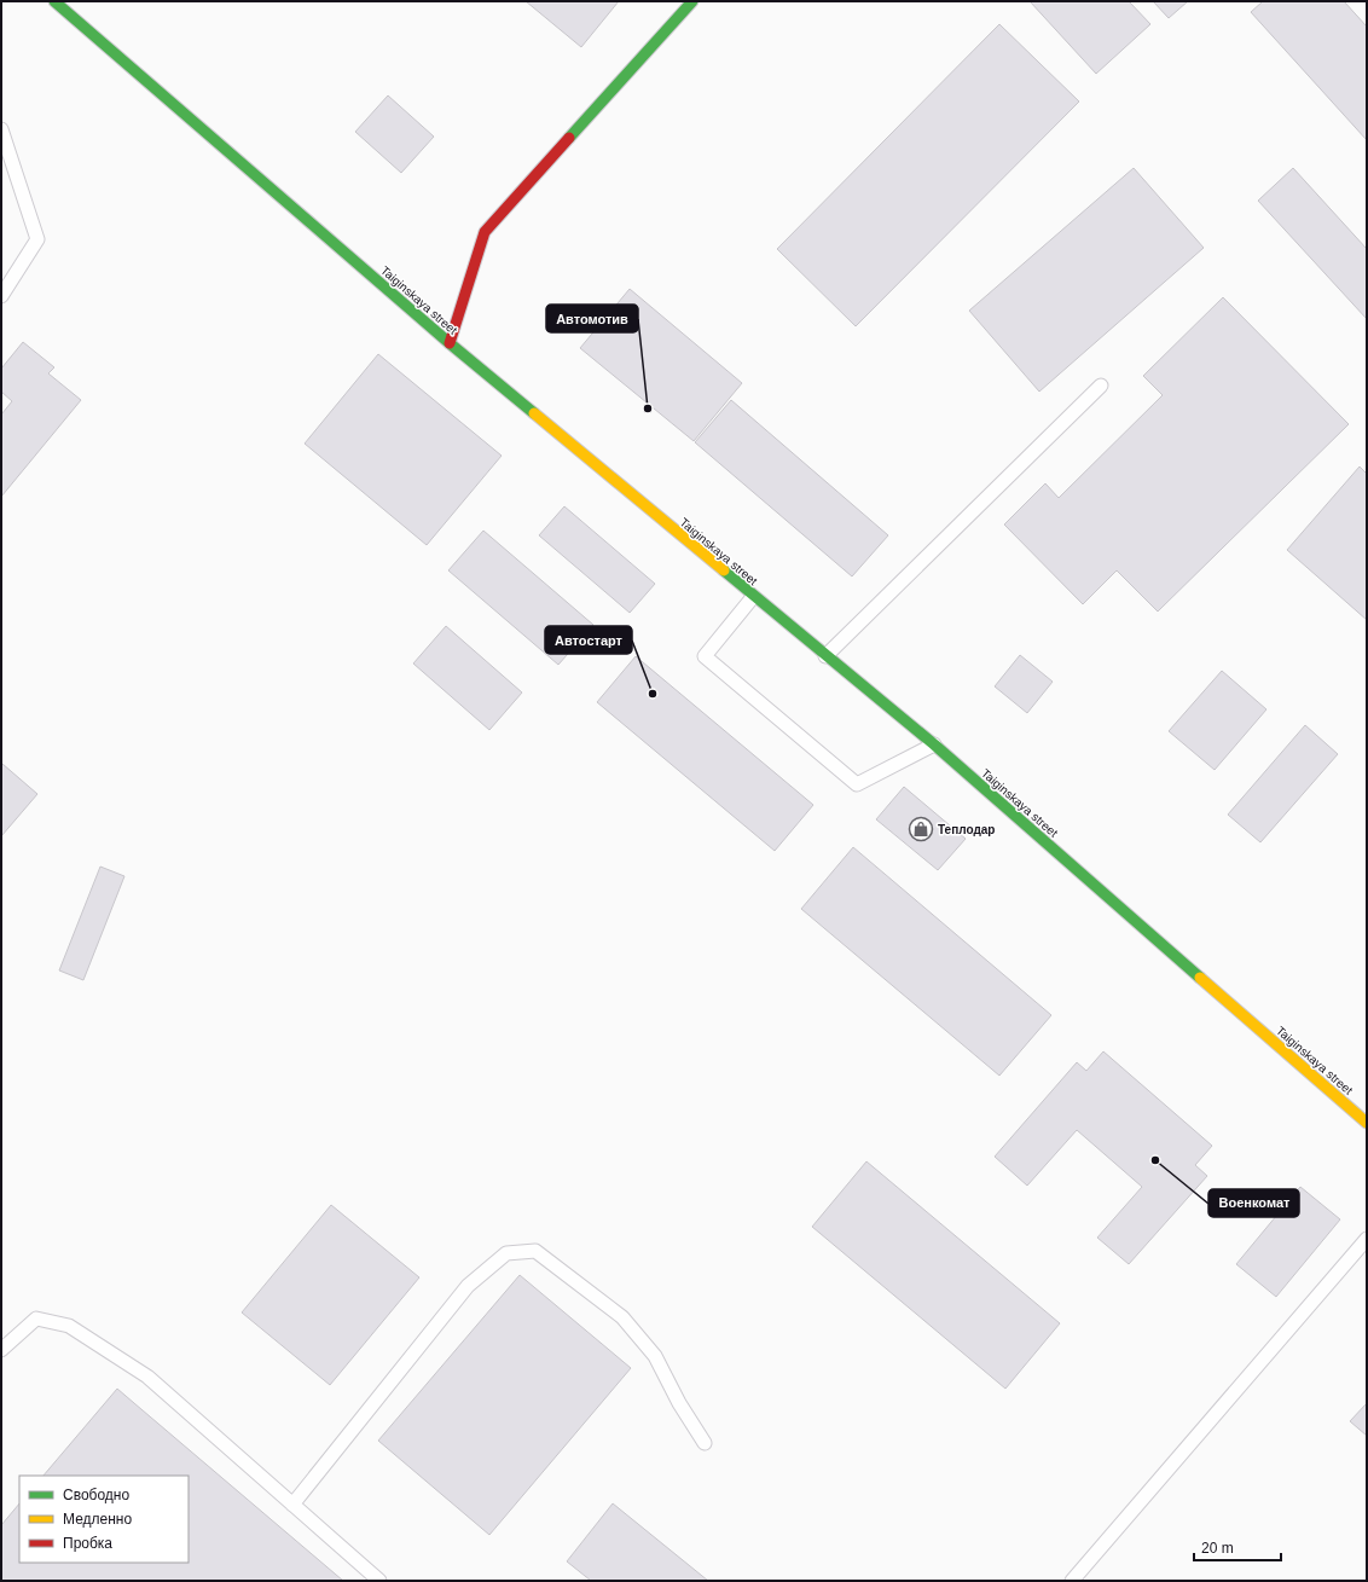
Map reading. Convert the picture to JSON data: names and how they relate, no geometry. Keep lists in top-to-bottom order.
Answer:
{
  "streets": {
    "main road": ["Taiginskaya street"]
  },
  "places": {
    "other": ["Автомотив", "Автостарт", "Военкомат"],
    "shop": ["Теплодар"]
  },
  "legend": ["Свободно", "Медленно", "Пробка"],
  "scale_bar": "20 m"
}
